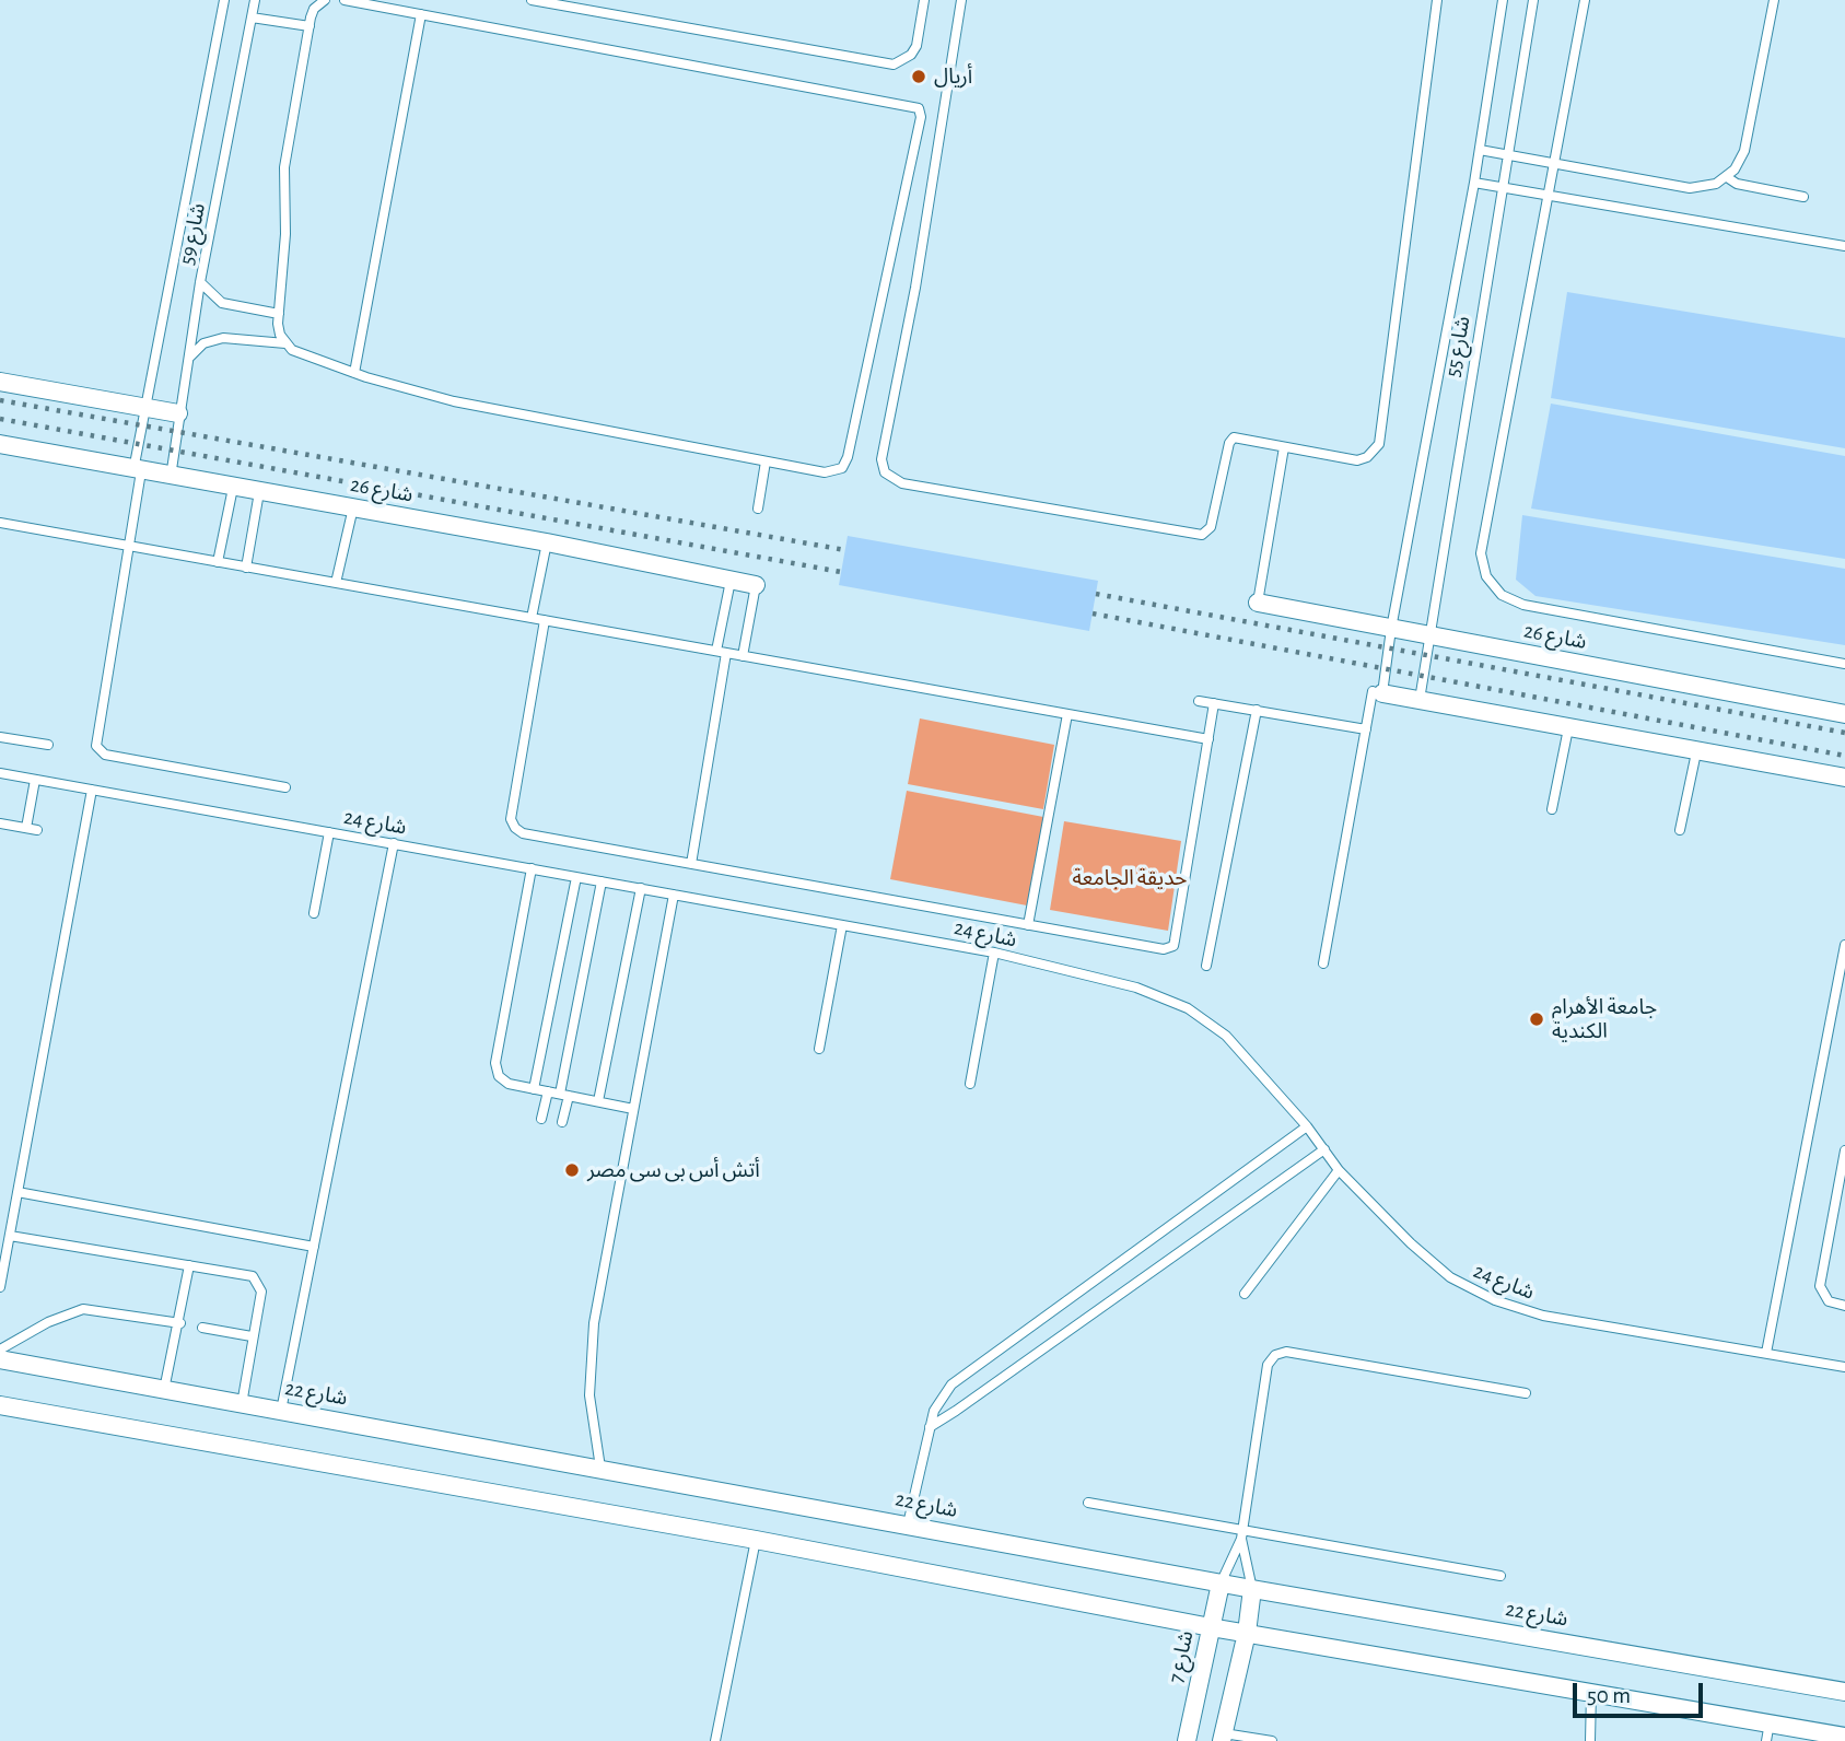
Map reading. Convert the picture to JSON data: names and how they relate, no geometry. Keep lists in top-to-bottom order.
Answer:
{
  "streets": {
    "street": ["شارع 26", "شارع 22", "شارع 7"],
    "lane": ["شارع 59", "شارع 55", "شارع 24"]
  },
  "crossings": [
    ["شارع 59", "شارع 26"],
    ["شارع 55", "شارع 26"],
    ["شارع 22", "شارع 7"]
  ],
  "parks": ["حديقة الجامعة"],
  "places": ["أريال", "جامعة الأهرام الكندية", "أتش أس بى سى مصر"],
  "scale_bar": "50 m"
}
